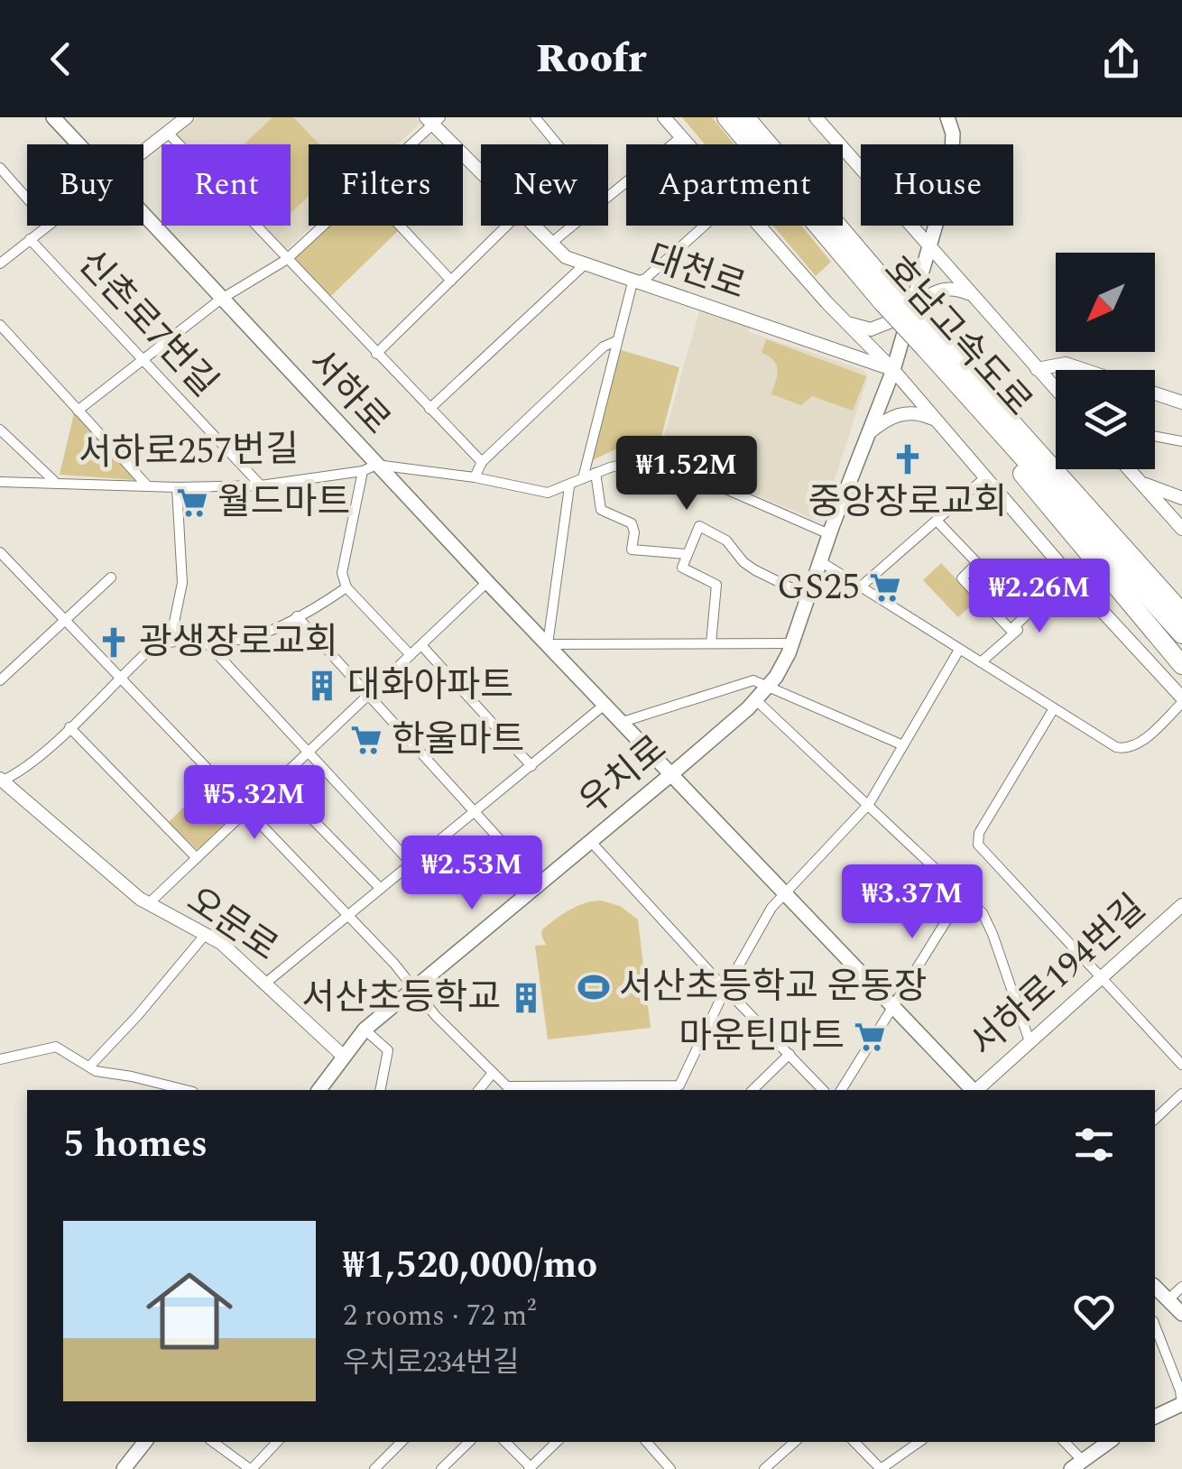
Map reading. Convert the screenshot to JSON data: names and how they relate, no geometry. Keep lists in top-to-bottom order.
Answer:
{
  "streets": {
    "highway": ["호남고속도로"],
    "main road": ["서하로", "우치로"],
    "street": [
      "대천로",
      "신촌로7번길",
      "서하로257번길",
      "오문로",
      "서하로194번길"
    ]
  },
  "crossings": [
    ["대천로", "우치로"],
    ["신촌로7번길", "서하로257번길"],
    ["서하로", "서하로257번길"],
    ["서하로", "우치로"],
    ["우치로", "오문로"]
  ],
  "places": {
    "church": ["중앙장로교회", "광생장로교회"],
    "supermarket": [
      "월드마트",
      "GS25",
      "한울마트",
      "마운틴마트"
    ],
    "building": ["대화아파트", "서산초등학교"],
    "sports": ["서산초등학교 운동장"]
  },
  "north": "bottom left",
  "page": {
    "header": "Roofr",
    "chip": [
      "Buy",
      "Rent",
      "Filters",
      "New",
      "Apartment",
      "House"
    ],
    "price": [
      "₩1.52M",
      "₩2.26M",
      "₩5.32M",
      "₩2.53M",
      "₩3.37M"
    ],
    "heading": "5 homes",
    "list": [
      {
        "name": "₩1,520,000/mo",
        "note": "2 rooms · 72 m² · 우치로234번길"
      }
    ]
  }
}
